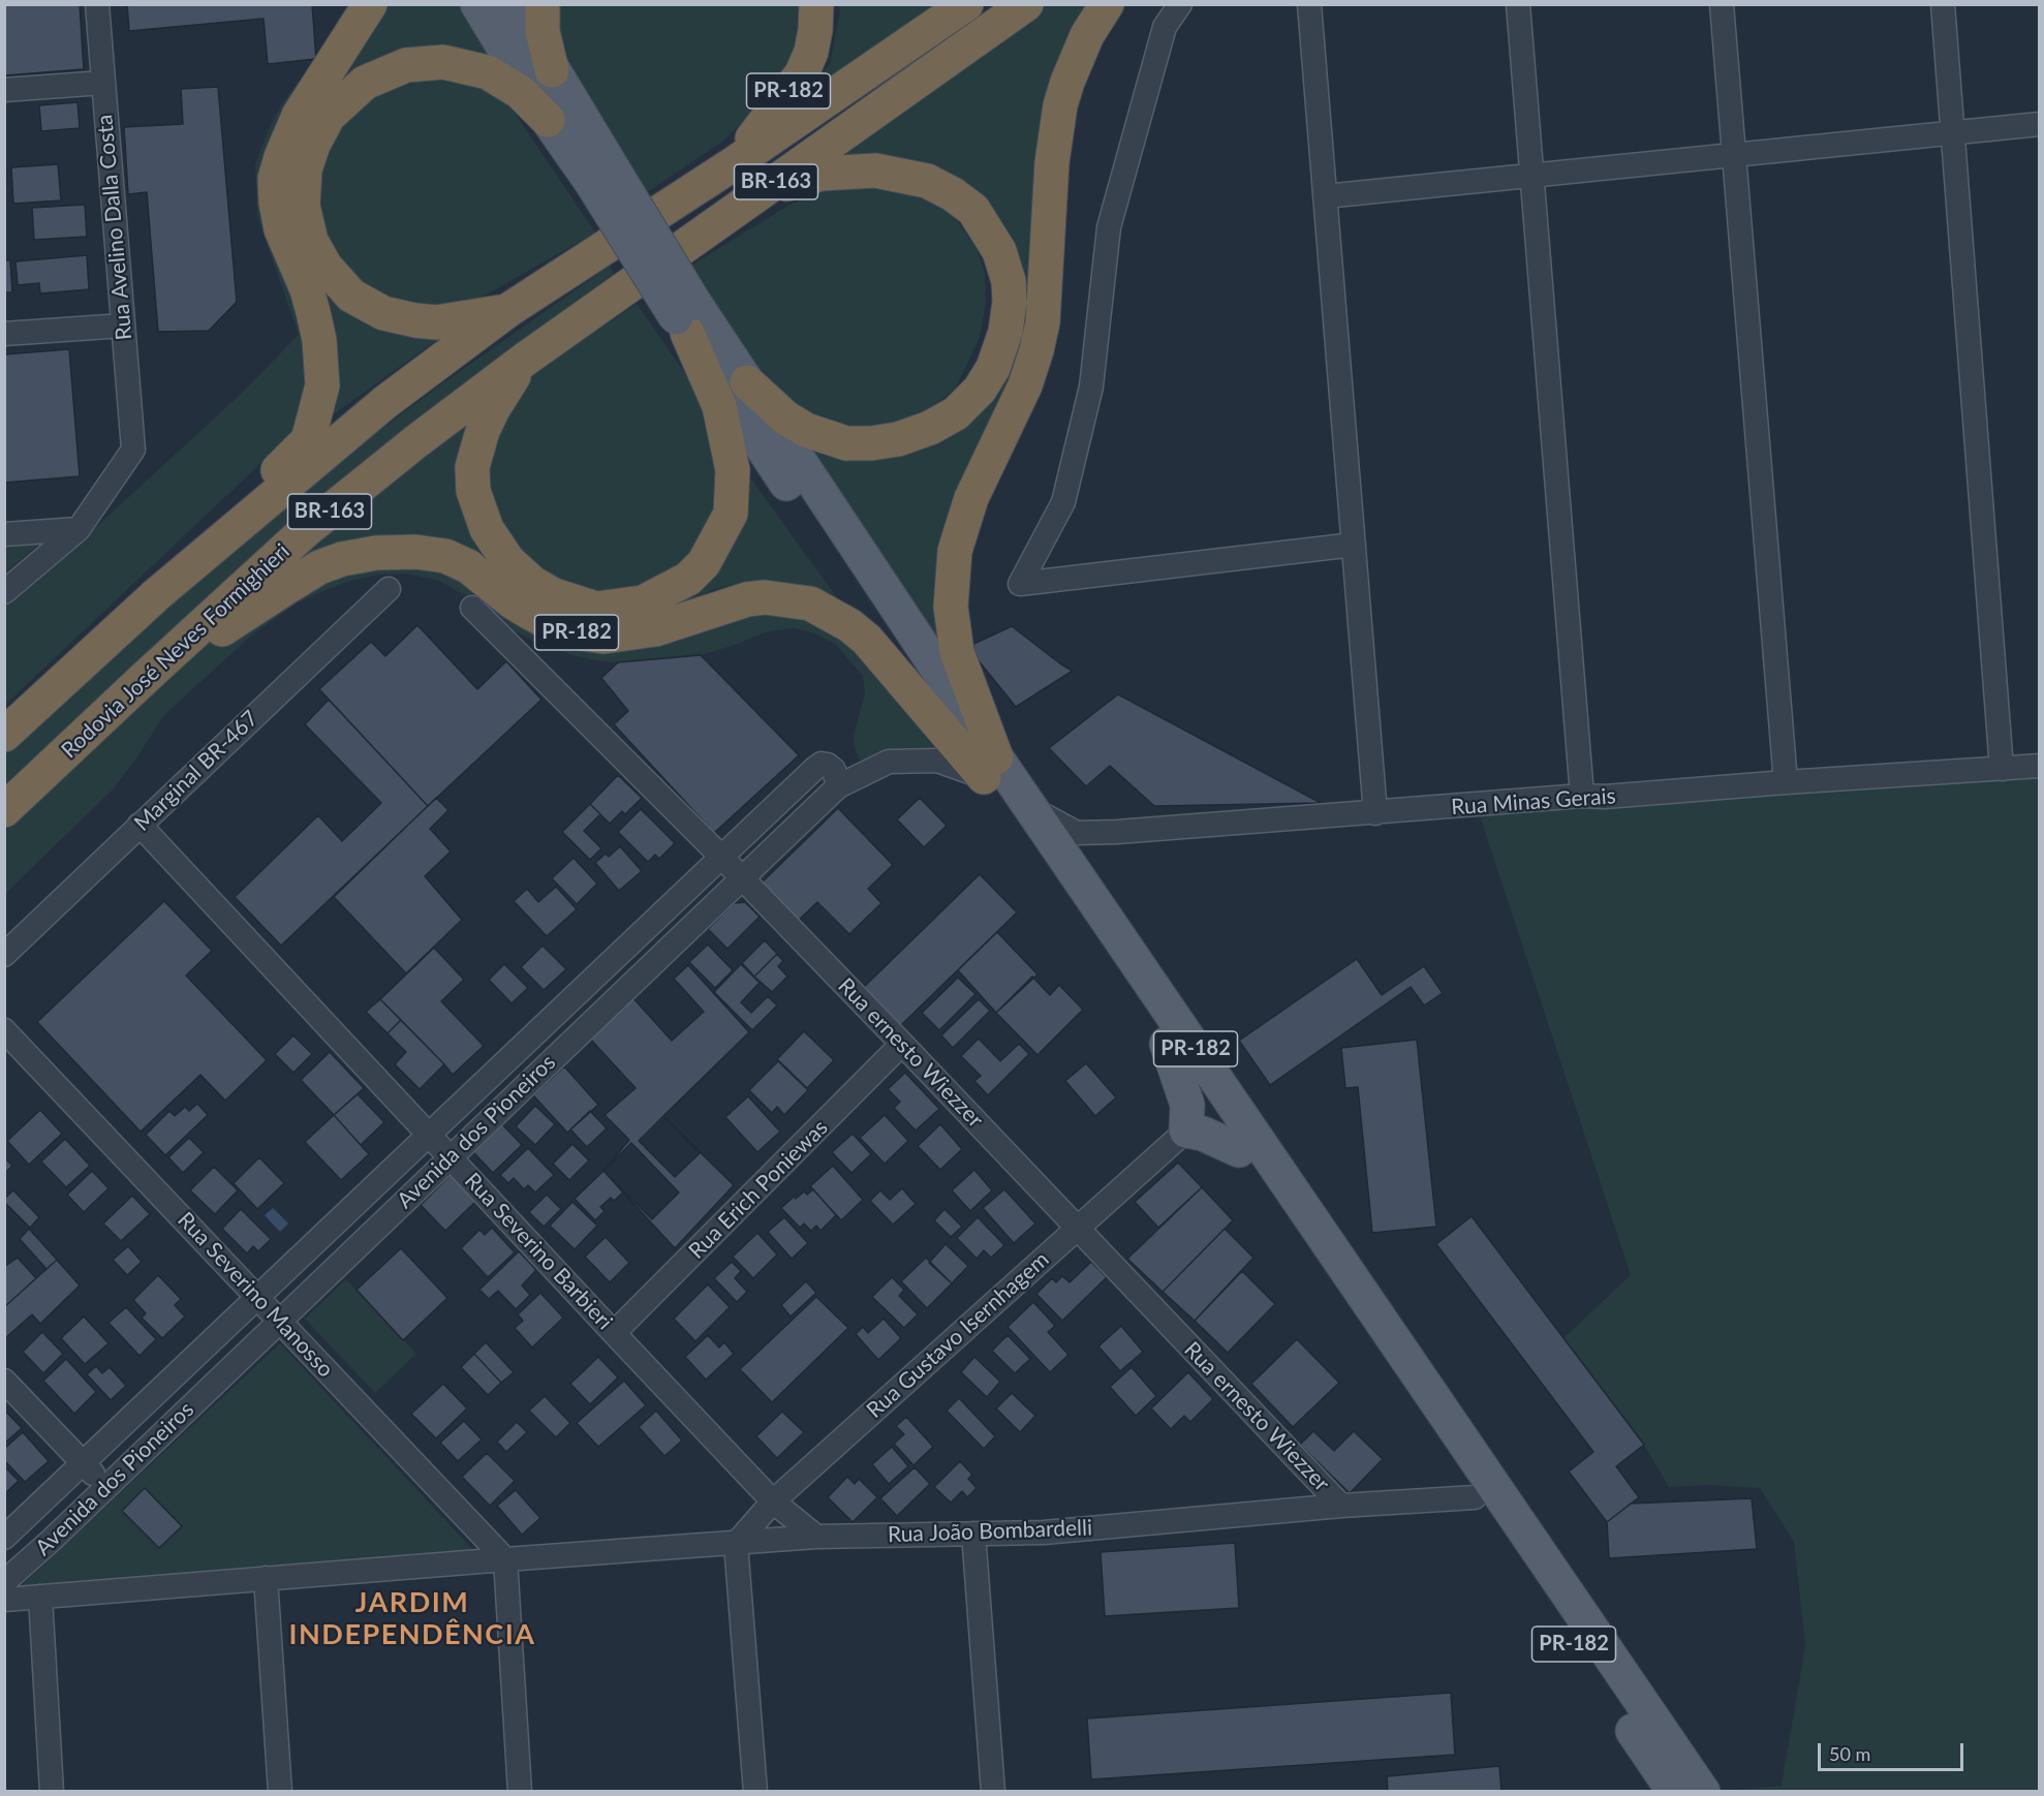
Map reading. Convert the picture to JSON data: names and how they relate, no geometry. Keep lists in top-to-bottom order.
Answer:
{
  "streets": {
    "highway": ["PR-182", "BR-163", "Rodovia José Neves Formighieri"],
    "street": [
      "Rua Avelino Dalla Costa",
      "Marginal BR-467",
      "Rua Minas Gerais",
      "Rua ernesto Wiezzer",
      "Avenida dos Pioneiros",
      "Rua Erich Poniewas",
      "Rua Severino Barbieri",
      "Rua Severino Manosso",
      "Rua Gustavo Isernhagem",
      "Rua João Bombardelli"
    ]
  },
  "crossings": [
    ["PR-182", "BR-163"],
    ["PR-182", "Rodovia José Neves Formighieri"],
    ["PR-182", "Rua Minas Gerais"],
    ["PR-182", "Avenida dos Pioneiros"],
    ["PR-182", "Rua João Bombardelli"],
    ["BR-163", "Rodovia José Neves Formighieri"],
    ["Marginal BR-467", "Rua Severino Barbieri"],
    ["Rua ernesto Wiezzer", "Avenida dos Pioneiros"],
    ["Rua ernesto Wiezzer", "Rua Erich Poniewas"],
    ["Rua ernesto Wiezzer", "Rua Gustavo Isernhagem"],
    ["Rua ernesto Wiezzer", "Rua João Bombardelli"],
    ["Avenida dos Pioneiros", "Rua Severino Barbieri"],
    ["Avenida dos Pioneiros", "Rua Severino Manosso"],
    ["Rua Erich Poniewas", "Rua Severino Barbieri"],
    ["Rua Severino Barbieri", "Rua Gustavo Isernhagem"],
    ["Rua Severino Barbieri", "Rua João Bombardelli"],
    ["Rua Severino Manosso", "Rua João Bombardelli"],
    ["Rua Gustavo Isernhagem", "Rua João Bombardelli"]
  ],
  "districts": ["JARDIM INDEPENDÊNCIA"],
  "scale_bar": "50 m"
}
